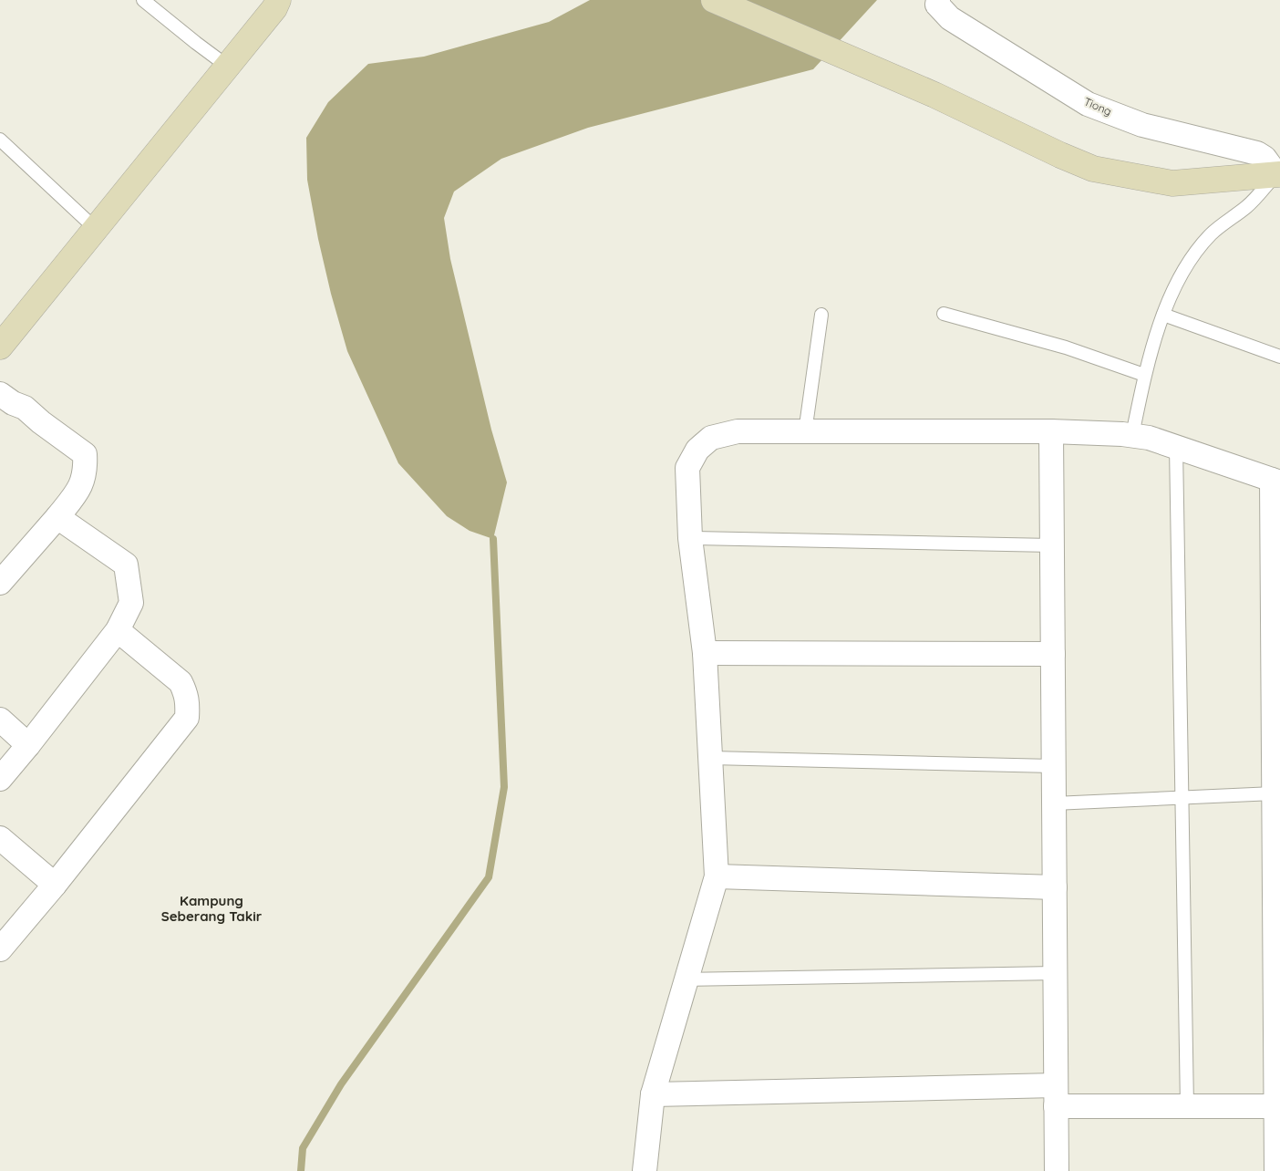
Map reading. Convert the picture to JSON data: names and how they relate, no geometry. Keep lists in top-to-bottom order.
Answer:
{
  "streets": {
    "street": ["Tiong"]
  },
  "districts": ["Kampung Seberang Takir"]
}
